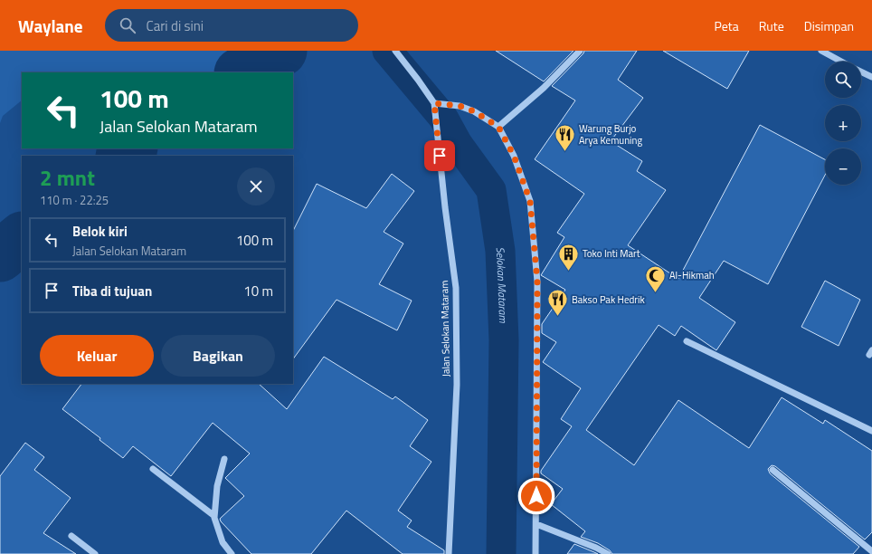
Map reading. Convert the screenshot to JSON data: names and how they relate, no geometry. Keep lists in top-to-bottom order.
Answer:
{
  "streets": {
    "street": ["Jalan Selokan Mataram"]
  },
  "water": ["Selokan Mataram"],
  "places": {
    "restaurant": ["Warung Burjo Arya Kemuning", "Bakso Pak Hedrik"],
    "building": ["Toko Inti Mart"],
    "mosque": ["Al-Hikmah"]
  },
  "page": {
    "header": "Waylane",
    "search": "Cari di sini",
    "nav": ["Peta", "Rute", "Disimpan"],
    "map_buttons": ["+", "−"],
    "turn": ["100 m", "Jalan Selokan Mataram"],
    "heading": ["2 mnt", "110 m · 22:25"],
    "list": [
      {
        "name": "Belok kiri",
        "note": "Jalan Selokan Mataram",
        "value": "100 m"
      },
      {
        "name": "Tiba di tujuan",
        "value": "10 m"
      }
    ],
    "buttons": ["Keluar", "Bagikan"]
  }
}
